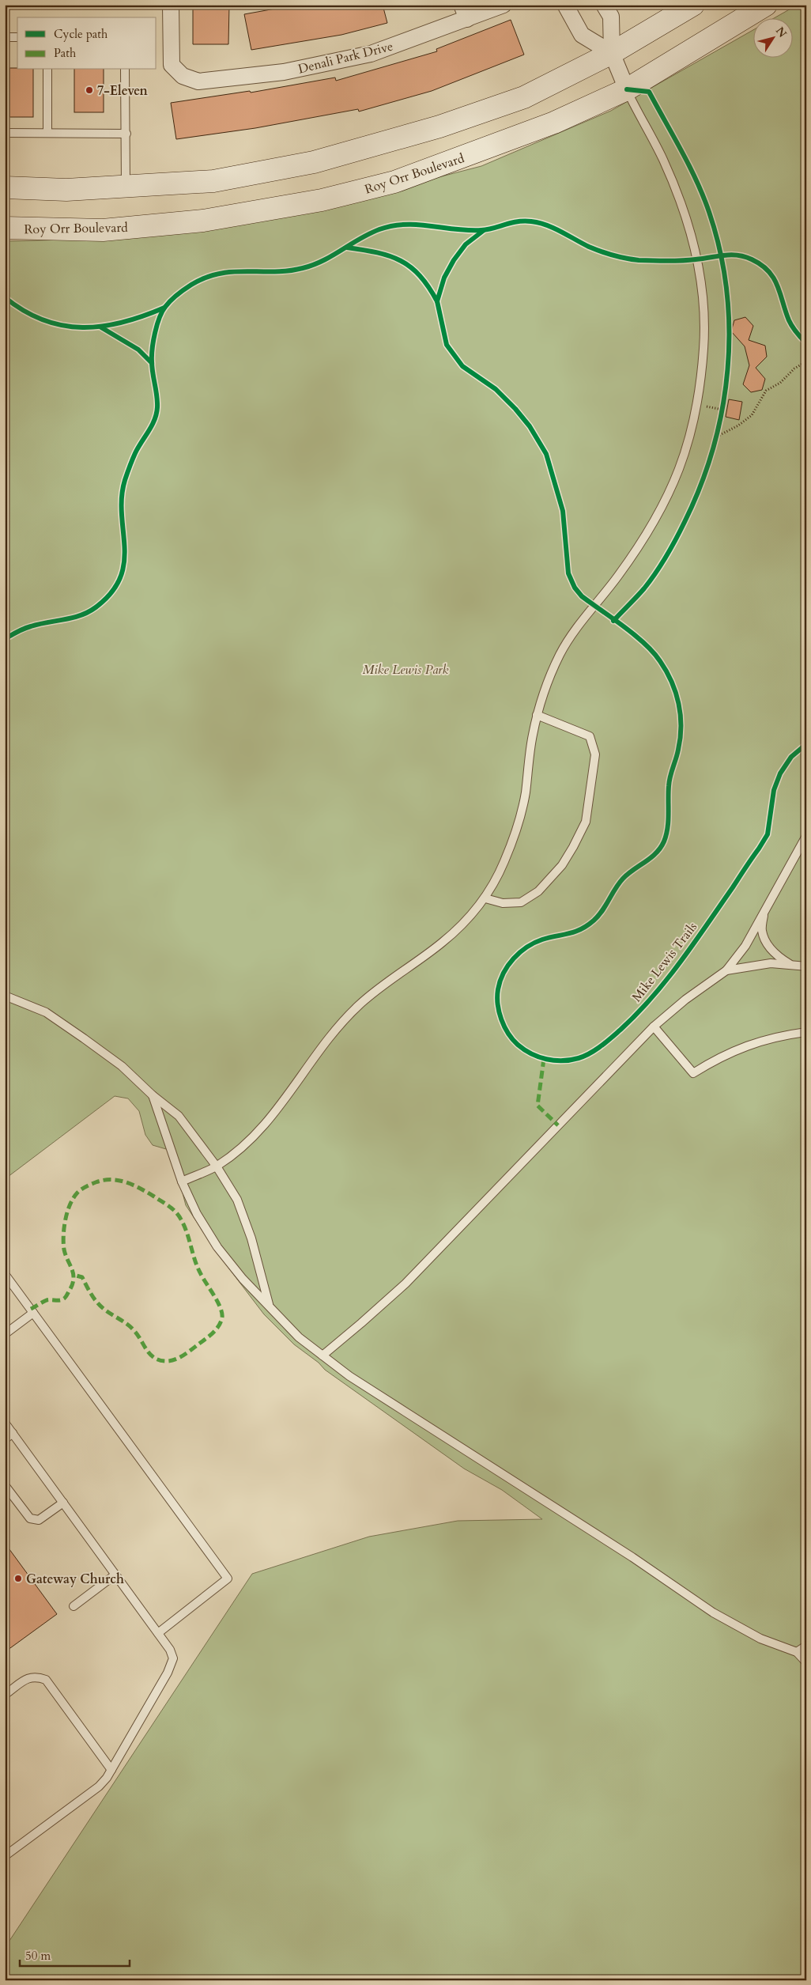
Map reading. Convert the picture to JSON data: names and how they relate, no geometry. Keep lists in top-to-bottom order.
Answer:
{
  "streets": {
    "main road": ["Roy Orr Boulevard"],
    "street": ["Denali Park Drive"],
    "cycle path": ["Mike Lewis Trails"]
  },
  "parks": ["Mike Lewis Park"],
  "places": ["7-Eleven", "Gateway Church"],
  "legend": ["Cycle path", "Path"],
  "scale_bar": "50 m",
  "north": "top right"
}
